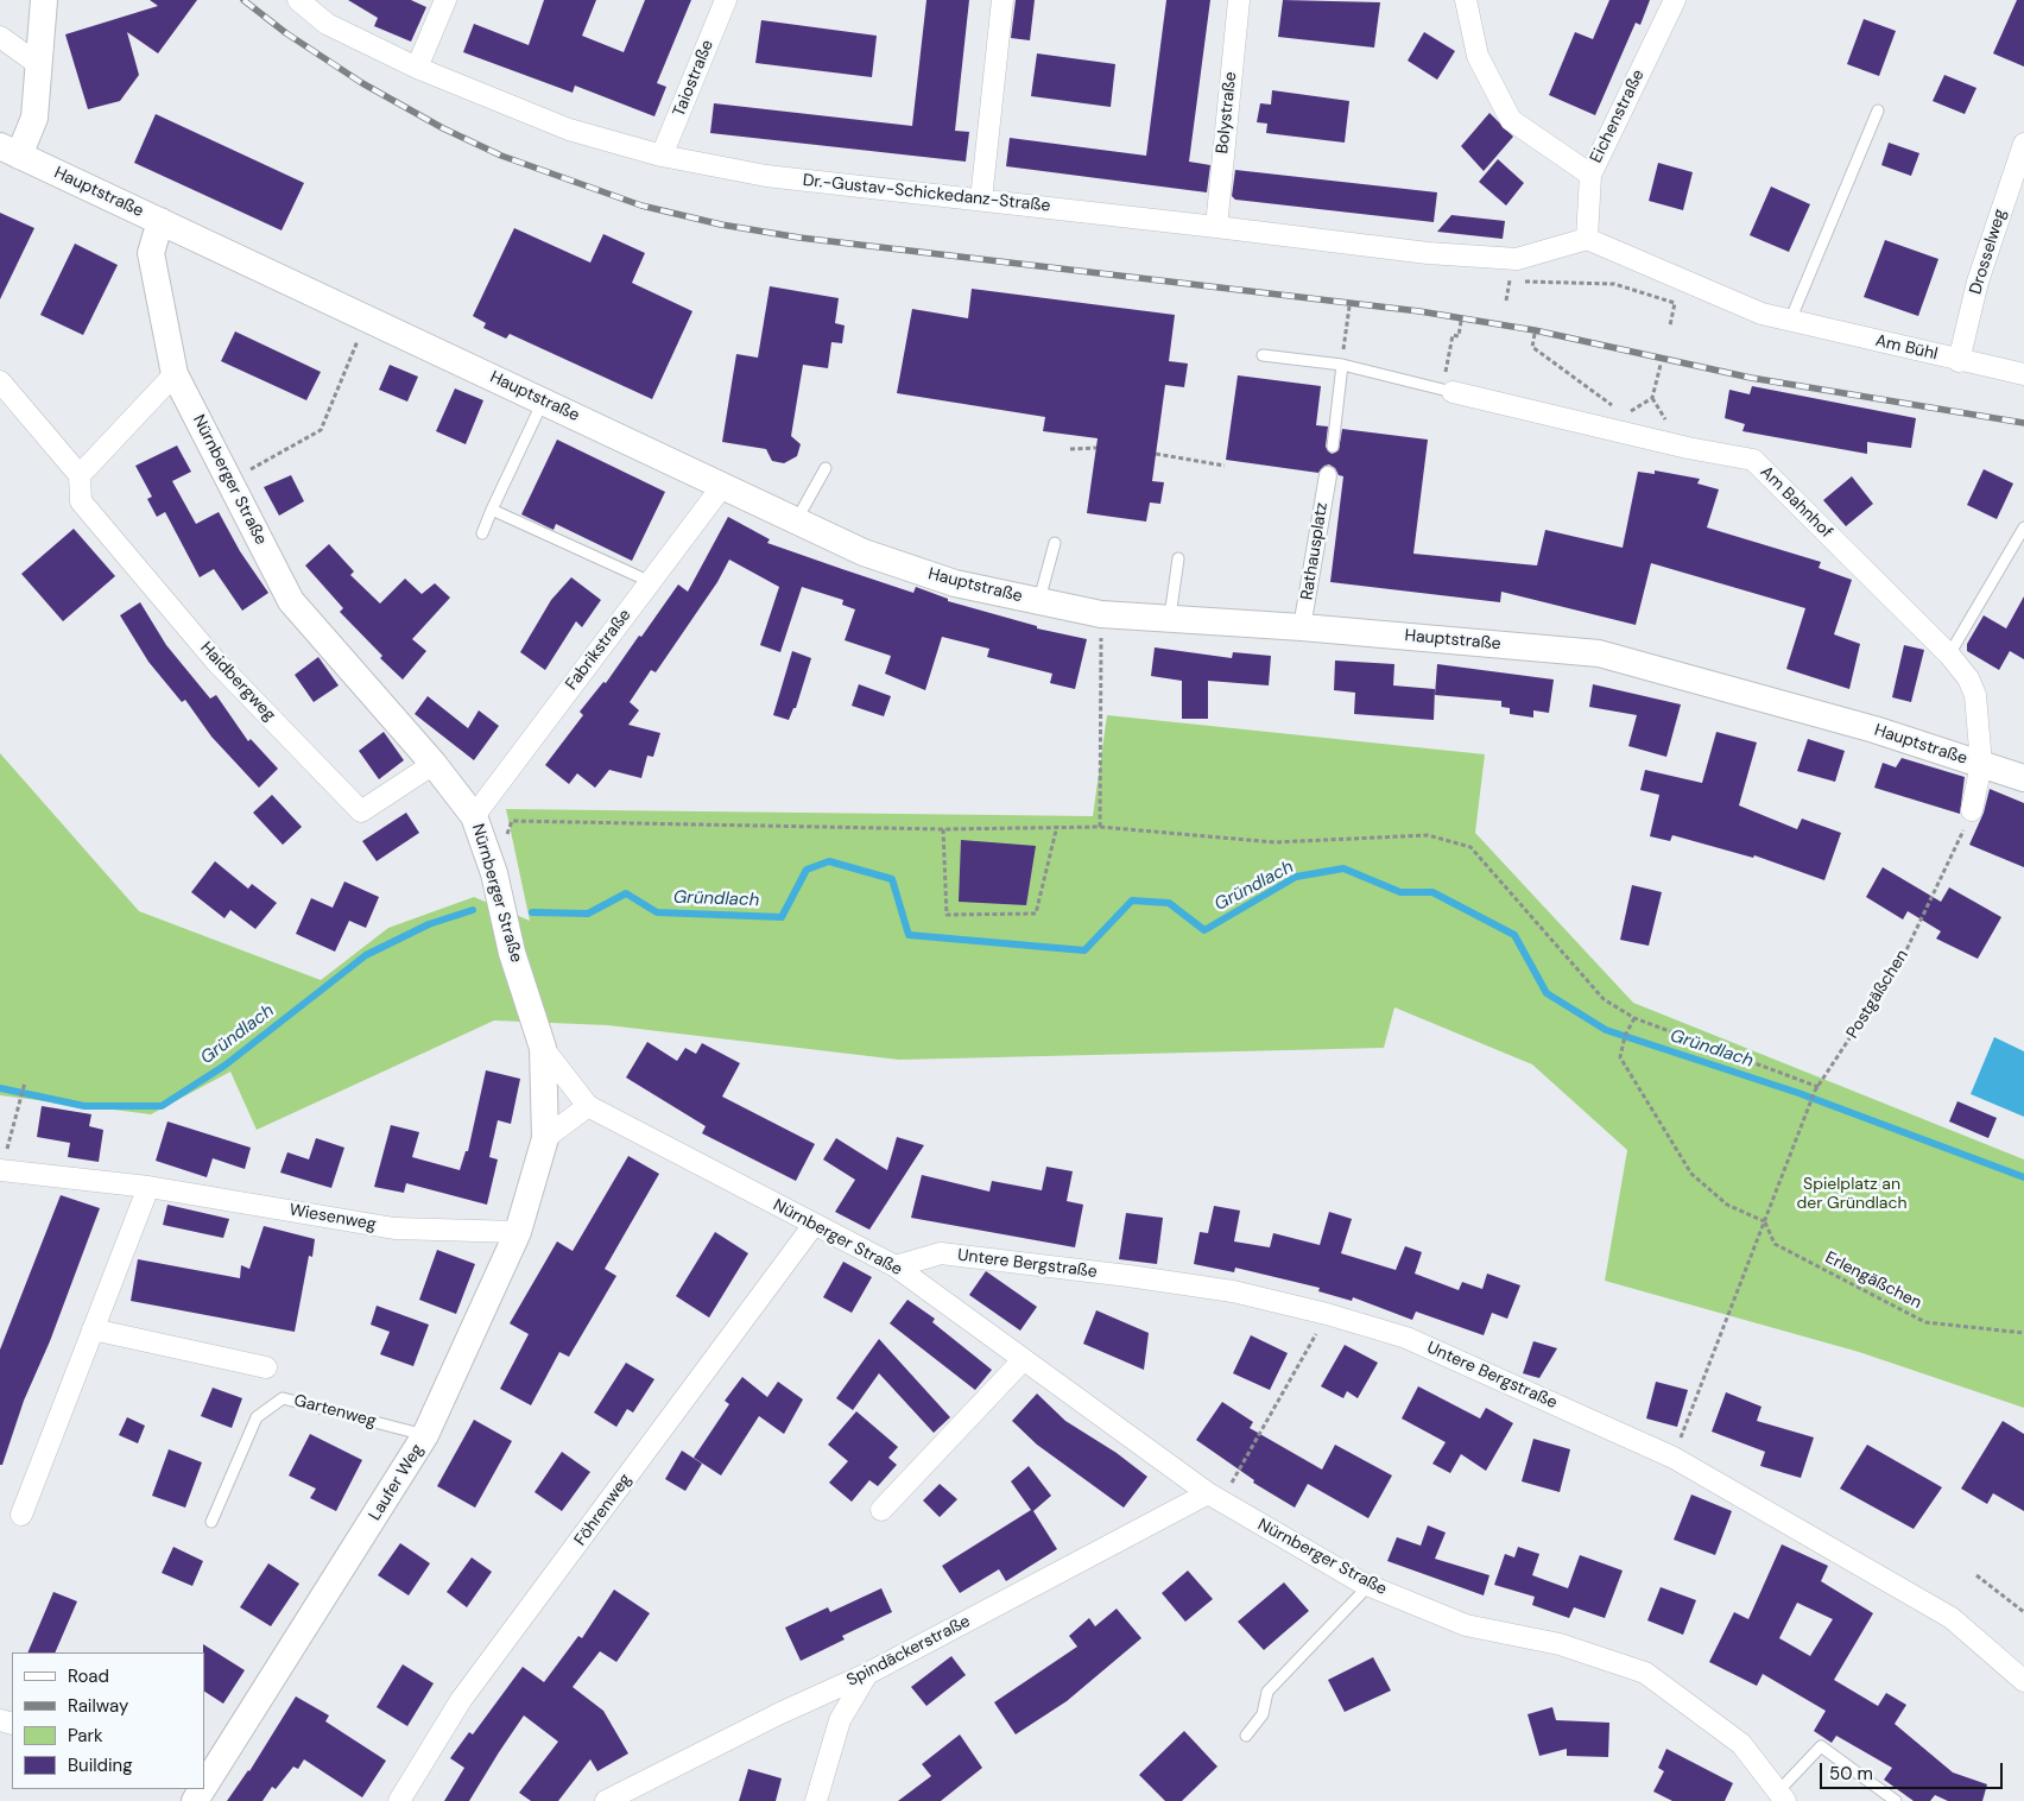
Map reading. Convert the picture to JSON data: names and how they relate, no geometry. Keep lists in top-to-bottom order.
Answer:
{
  "streets": {
    "street": [
      "Taiostraße",
      "Bolystraße",
      "Eichenstraße",
      "Hauptstraße",
      "Dr.-Gustav-Schickedanz-Straße",
      "Drosselweg",
      "Am Bühl",
      "Nürnberger Straße",
      "Am Bahnhof",
      "Rathausplatz",
      "Fabrikstraße",
      "Haidbergweg",
      "Wiesenweg",
      "Untere Bergstraße",
      "Laufer Weg",
      "Föhrenweg",
      "Spindäckerstraße"
    ],
    "lane": ["Gartenweg"],
    "path": ["Postgäßchen", "Erlengäßchen"]
  },
  "crossings": [
    ["Taiostraße", "Dr.-Gustav-Schickedanz-Straße"],
    ["Bolystraße", "Dr.-Gustav-Schickedanz-Straße"],
    ["Eichenstraße", "Dr.-Gustav-Schickedanz-Straße"],
    ["Eichenstraße", "Am Bühl"],
    ["Hauptstraße", "Nürnberger Straße"],
    ["Hauptstraße", "Am Bahnhof"],
    ["Hauptstraße", "Rathausplatz"],
    ["Hauptstraße", "Fabrikstraße"],
    ["Dr.-Gustav-Schickedanz-Straße", "Am Bühl"],
    ["Drosselweg", "Am Bühl"],
    ["Nürnberger Straße", "Fabrikstraße"],
    ["Nürnberger Straße", "Haidbergweg"],
    ["Nürnberger Straße", "Untere Bergstraße"],
    ["Nürnberger Straße", "Laufer Weg"],
    ["Nürnberger Straße", "Föhrenweg"],
    ["Nürnberger Straße", "Spindäckerstraße"],
    ["Postgäßchen", "Untere Bergstraße"],
    ["Postgäßchen", "Erlengäßchen"],
    ["Wiesenweg", "Laufer Weg"],
    ["Gartenweg", "Laufer Weg"]
  ],
  "water": ["Gründlach"],
  "parks": ["Spielplatz an der Gründlach"],
  "legend": [
    "Road",
    "Railway",
    "Park",
    "Building"
  ],
  "scale_bar": "50 m"
}
